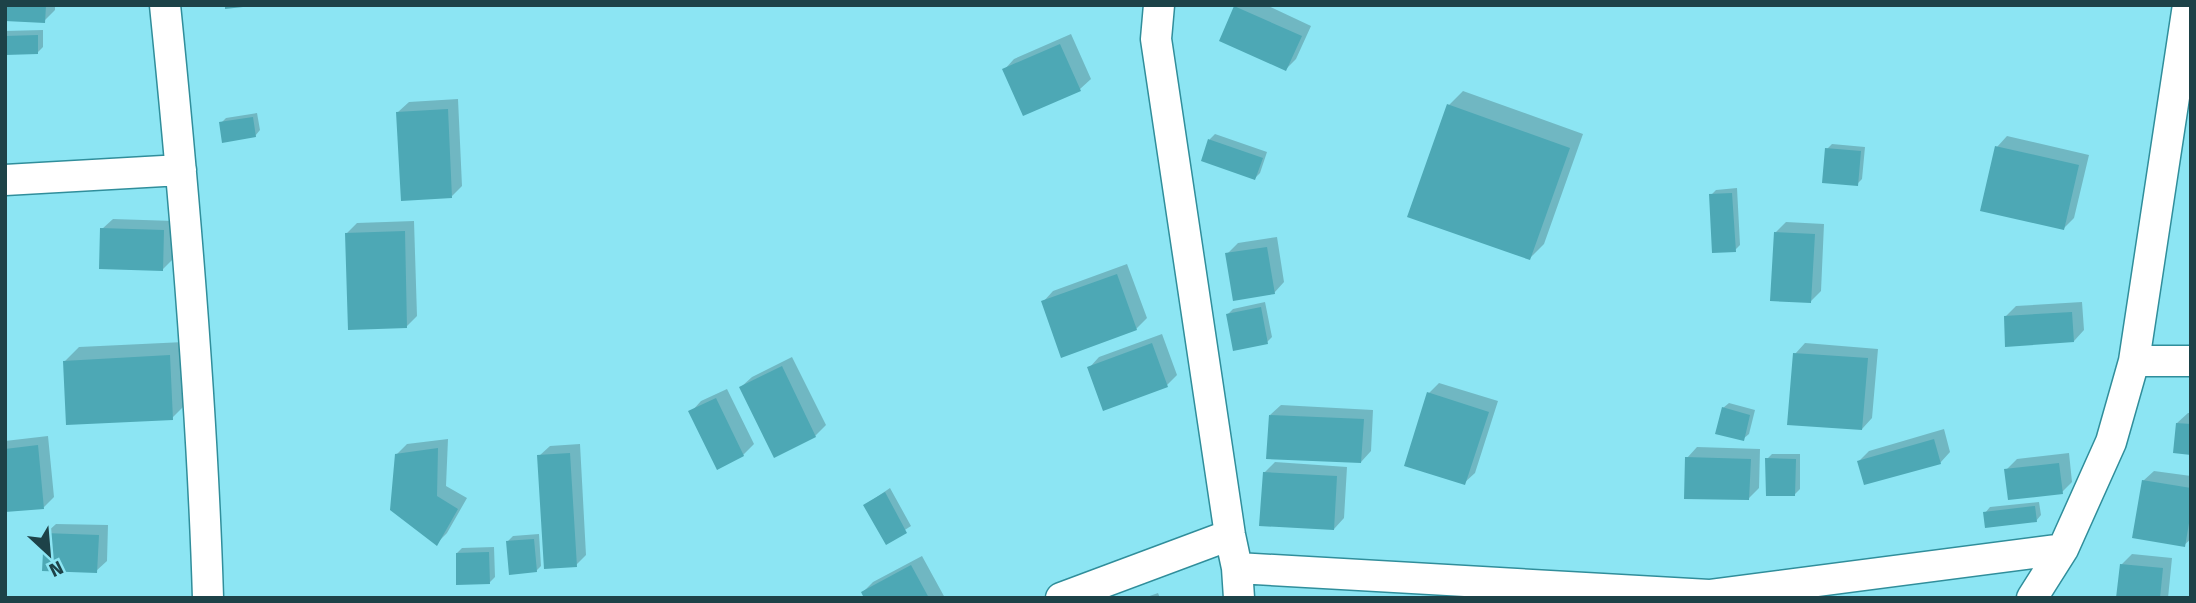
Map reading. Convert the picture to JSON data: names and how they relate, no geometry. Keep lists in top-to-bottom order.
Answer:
{
  "north": "bottom right"
}
